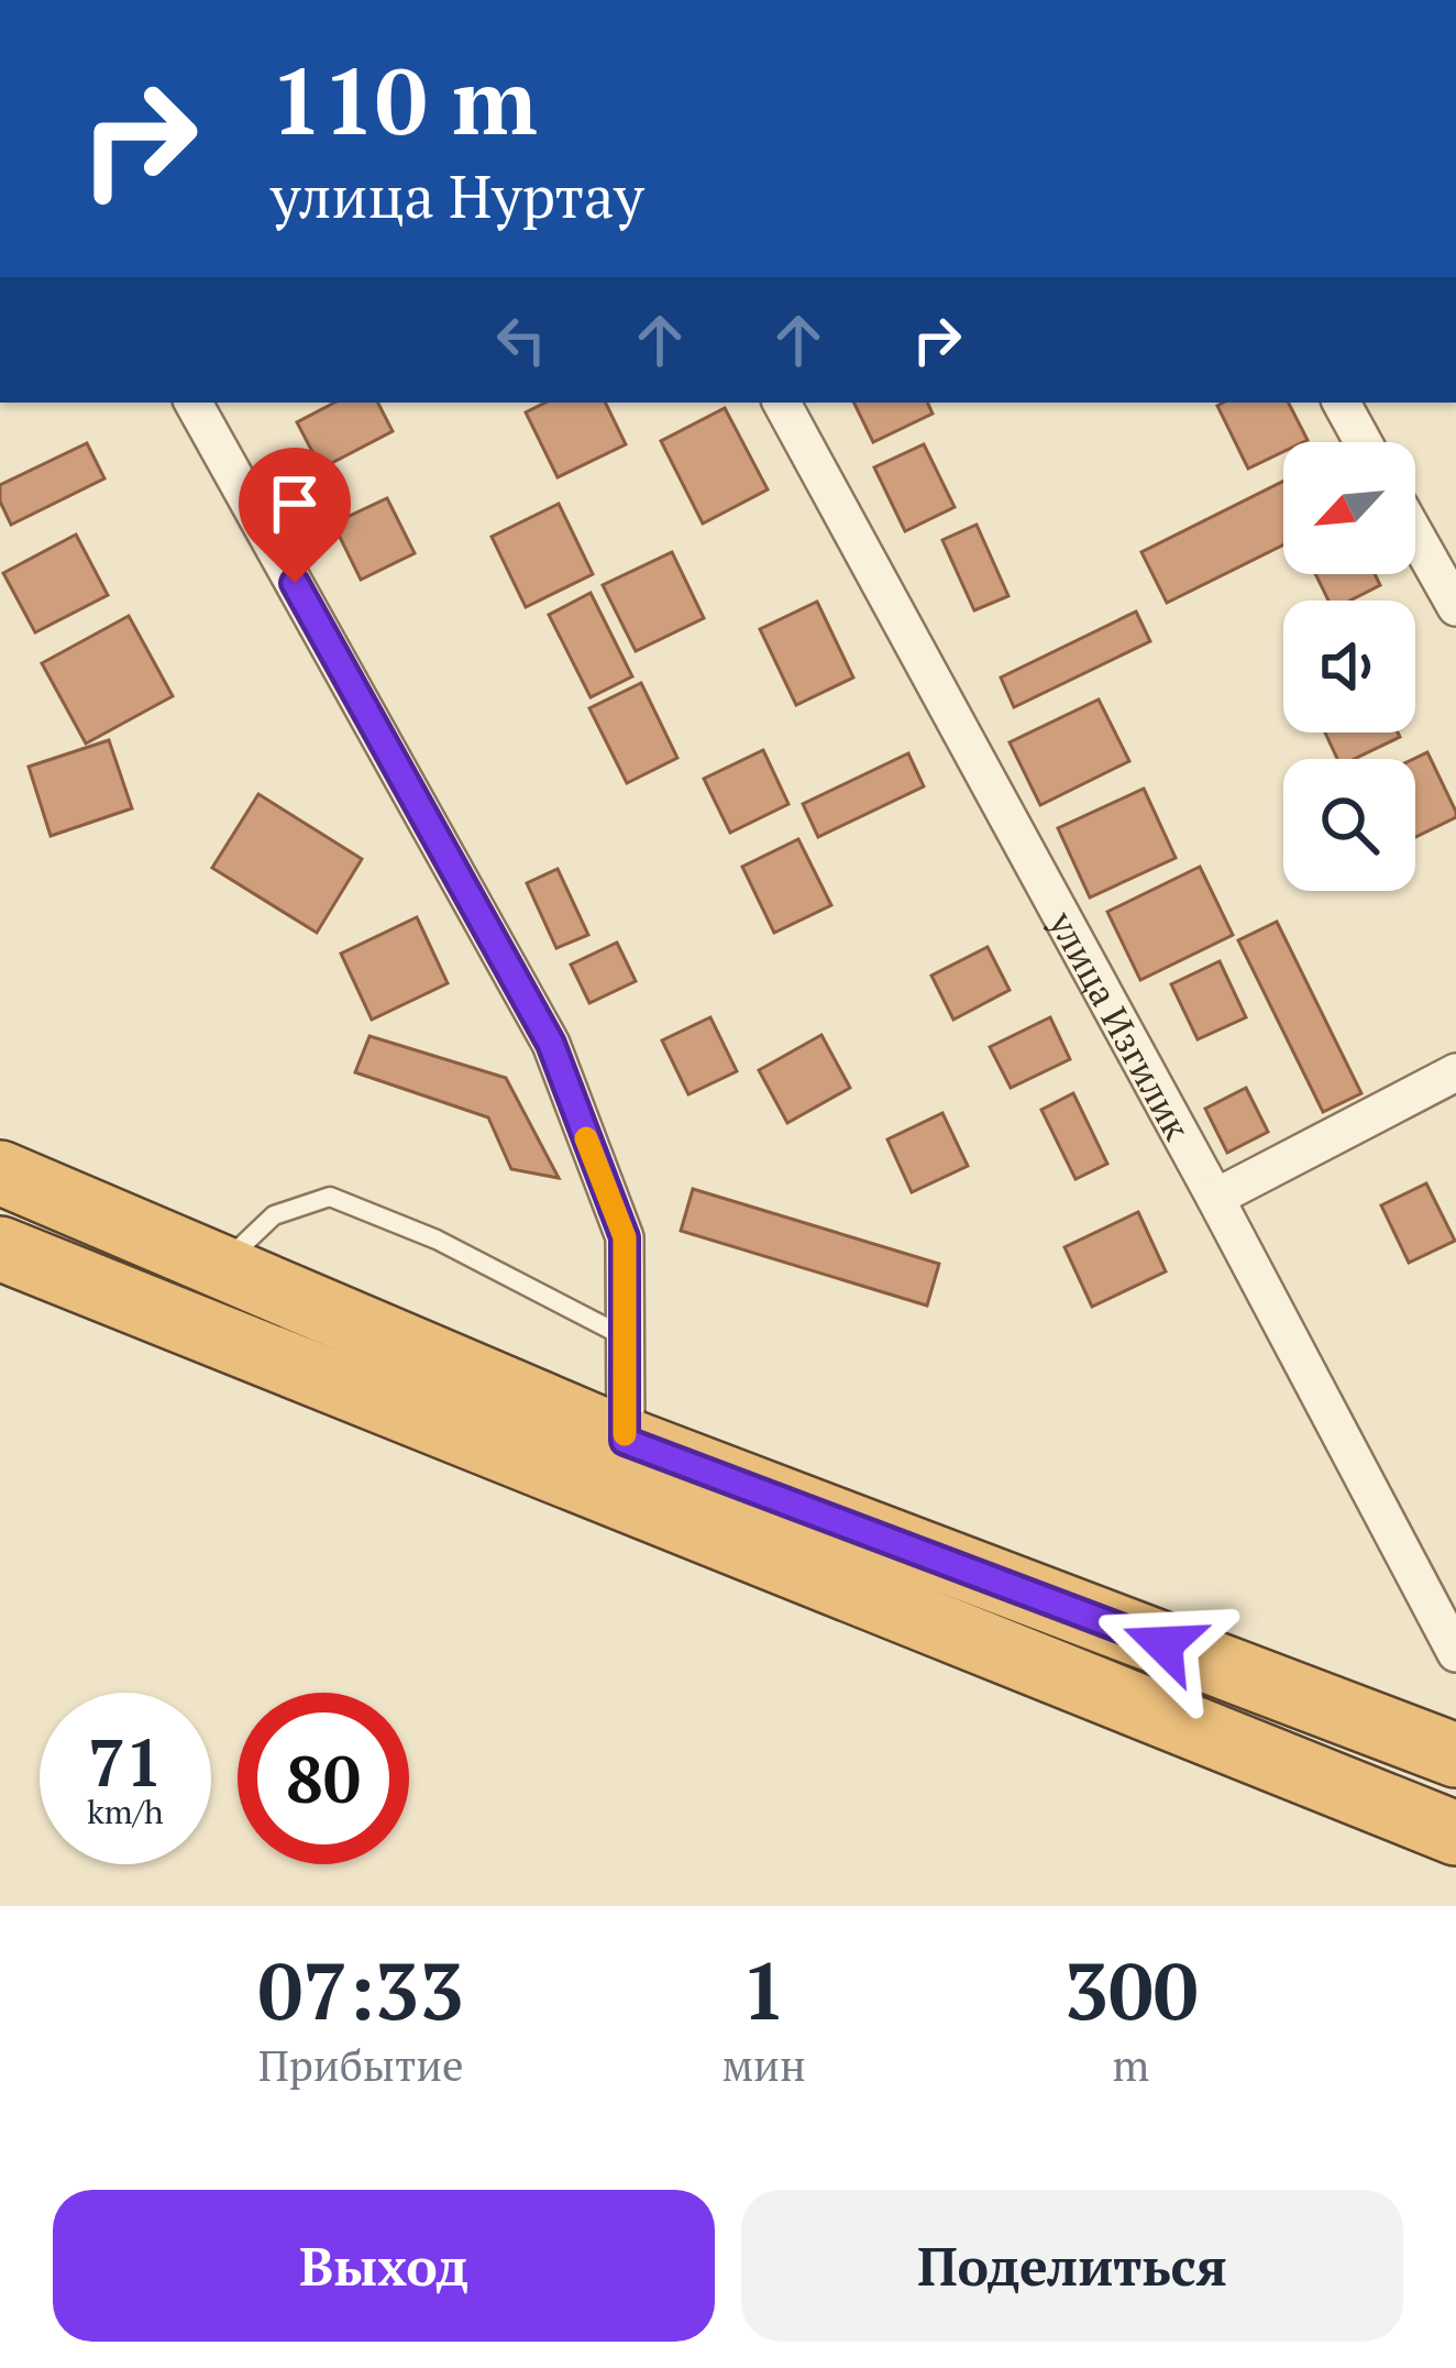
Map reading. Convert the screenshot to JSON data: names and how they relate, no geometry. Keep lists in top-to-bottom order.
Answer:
{
  "streets": {
    "street": ["улица Изгилик"]
  },
  "north": "bottom left",
  "page": {
    "turn": ["110 m", "улица Нуртау"],
    "speed": "71 km/h",
    "limit": "80",
    "eta": [
      "07:33",
      "Прибытие",
      "1",
      "мин",
      "300",
      "m"
    ],
    "buttons": ["Выход", "Поделиться"]
  }
}
